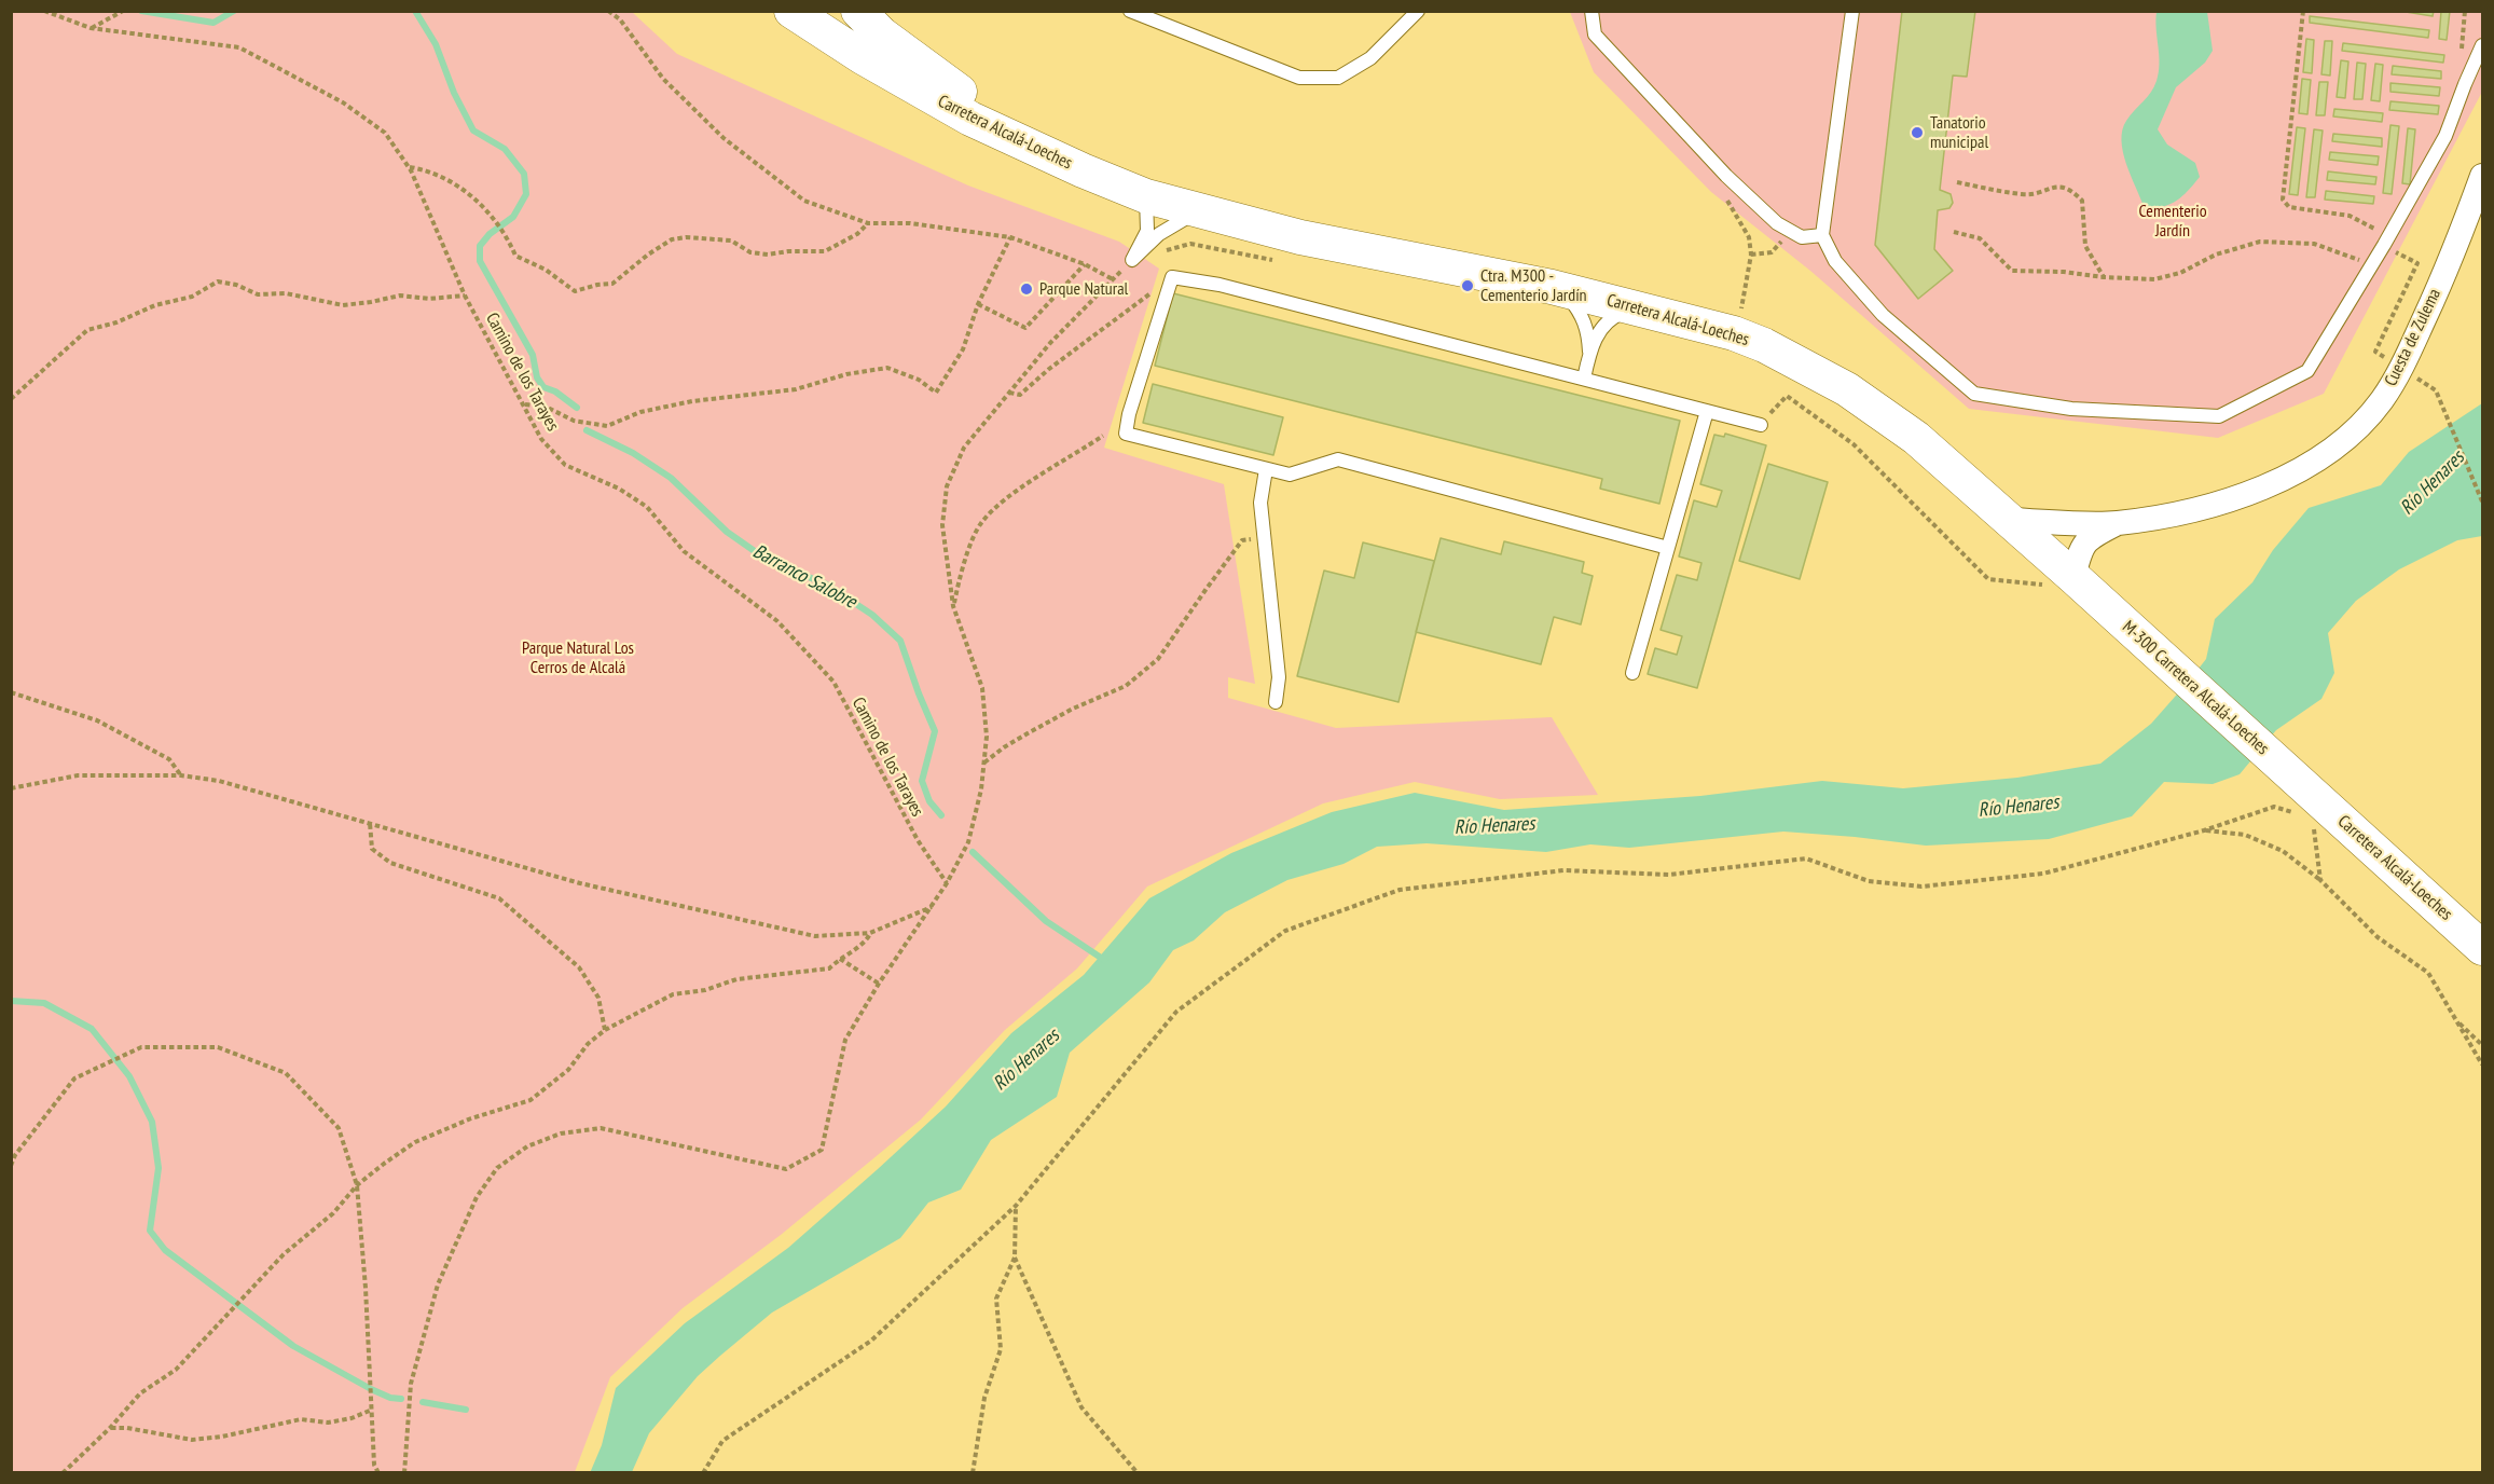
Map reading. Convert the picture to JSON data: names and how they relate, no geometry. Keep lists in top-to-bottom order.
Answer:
{
  "streets": {
    "main road": ["Carretera Alcalá-Loeches", "M-300 Carretera Alcalá-Loeches"],
    "street": ["Cuesta de Zulema"],
    "path": ["Camino de los Tarayes"]
  },
  "crossings": [
    ["Carretera Alcalá-Loeches", "M-300 Carretera Alcalá-Loeches"]
  ],
  "water": ["Río Henares", "Barranco Salobre"],
  "parks": ["Cementerio Jardín", "Parque Natural Los Cerros de Alcalá"],
  "places": ["Tanatorio municipal", "Ctra. M300 - Cementerio Jardín", "Parque Natural"]
}
